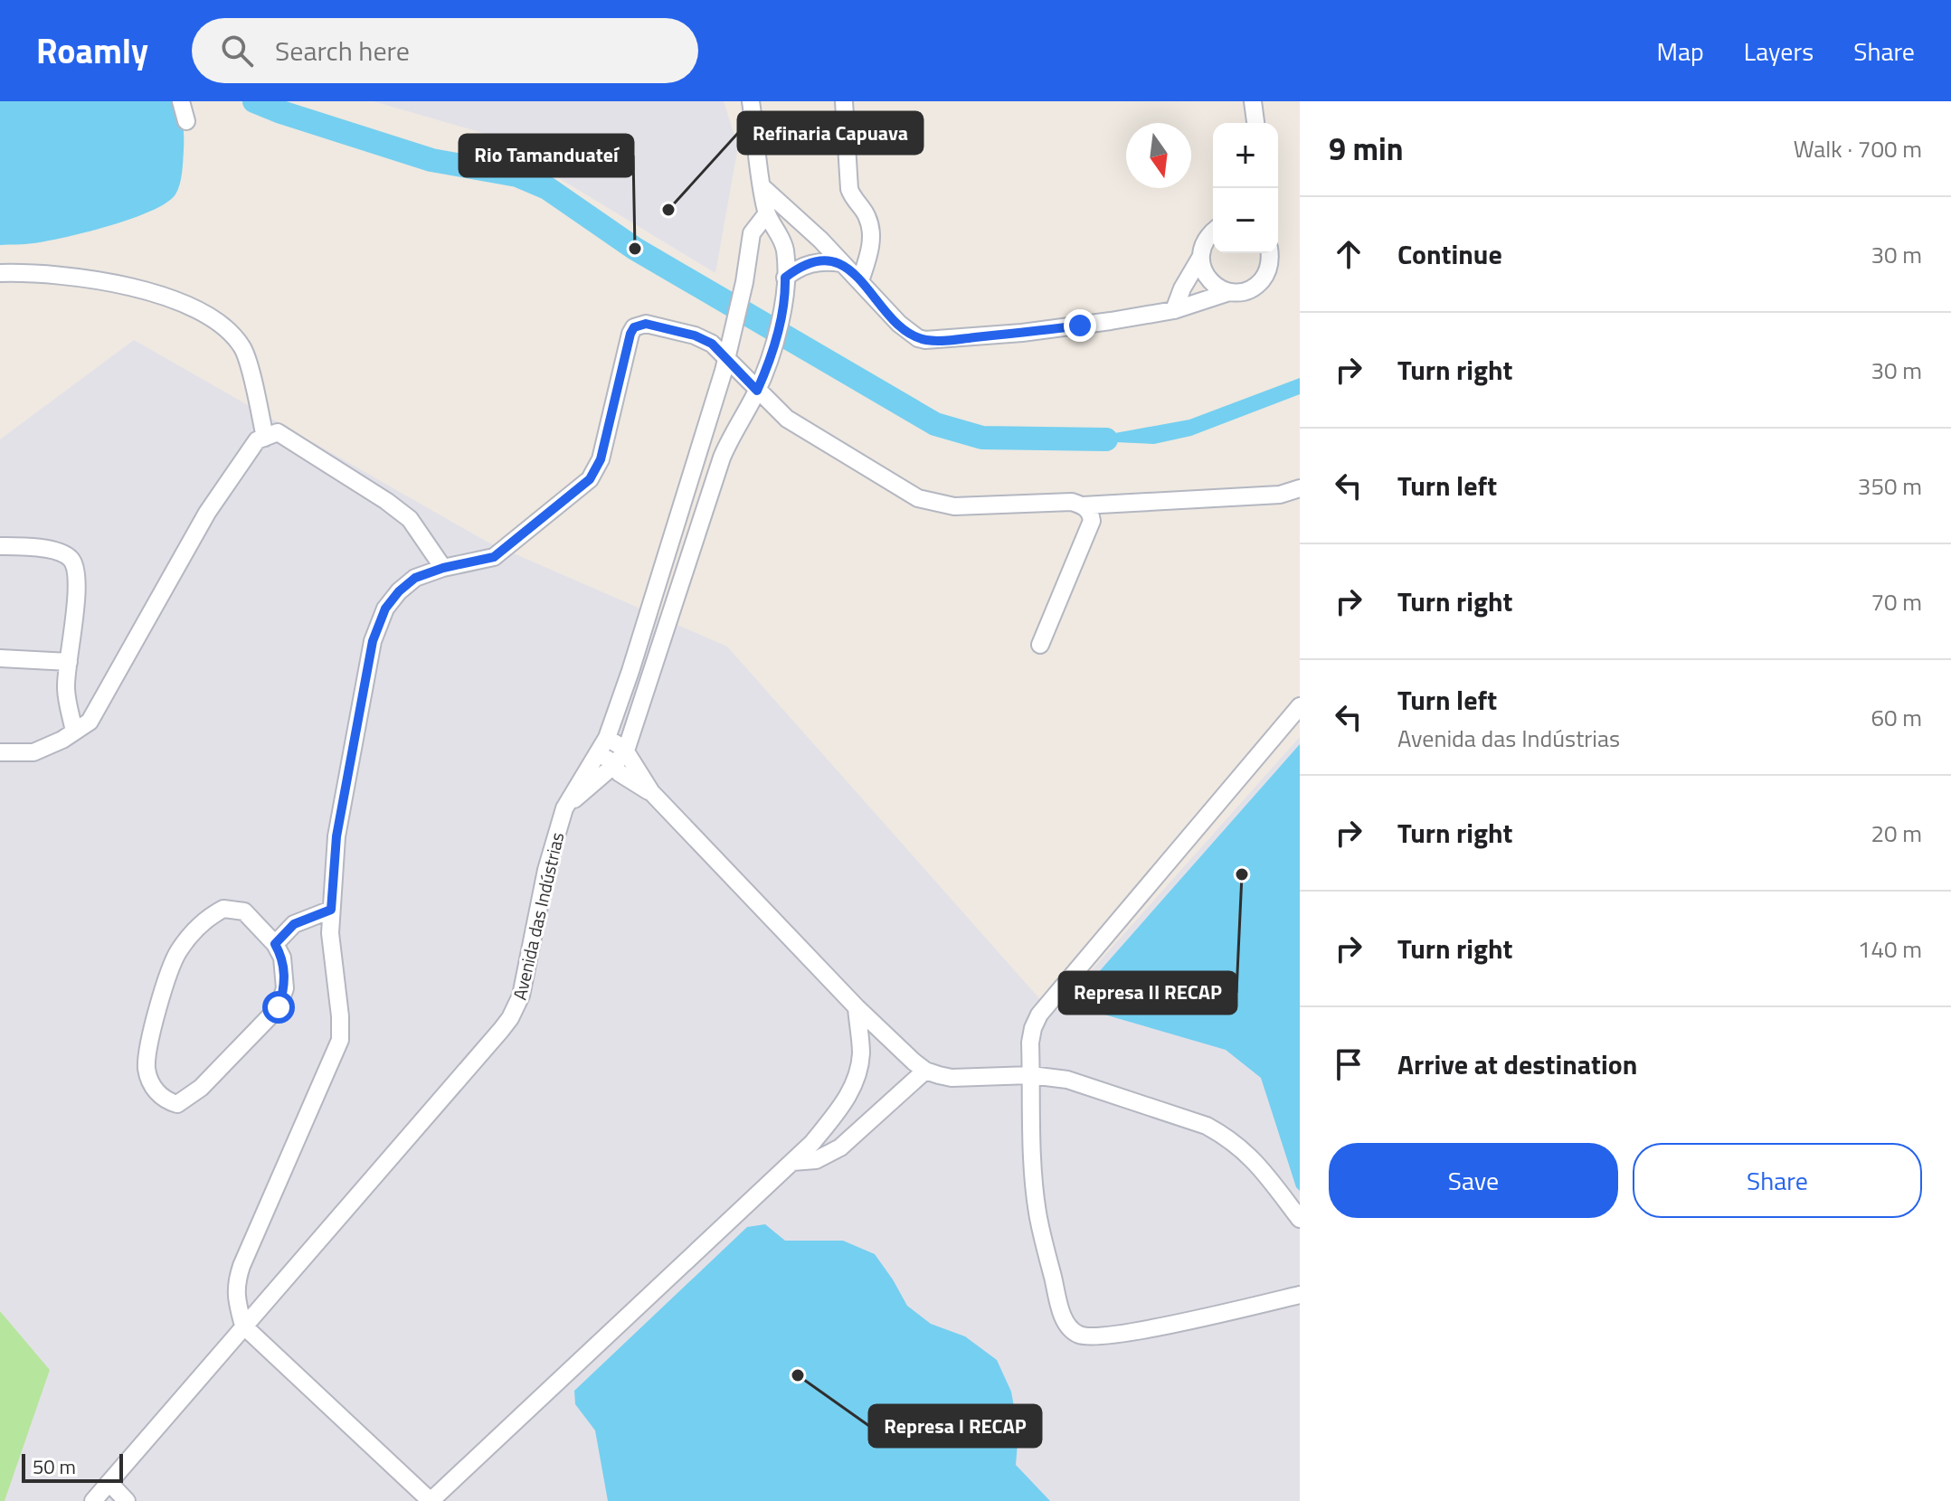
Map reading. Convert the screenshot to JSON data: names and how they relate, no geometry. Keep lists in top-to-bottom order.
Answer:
{
  "streets": {
    "lane": ["Avenida das Indústrias"]
  },
  "places": [
    "Refinaria Capuava",
    "Rio Tamanduateí",
    "Represa II RECAP",
    "Represa I RECAP"
  ],
  "scale_bar": "50 m",
  "north": "bottom",
  "page": {
    "header": "Roamly",
    "search": "Search here",
    "nav": ["Map", "Layers", "Share"],
    "heading": ["9 min", "Walk · 700 m"],
    "map_buttons": ["+", "−"],
    "list": [
      ["Continue", "30 m"],
      ["Turn right", "30 m"],
      ["Turn left", "350 m"],
      ["Turn right", "70 m"],
      ["Turn left", "Avenida das Indústrias", "60 m"],
      ["Turn right", "20 m"],
      ["Turn right", "140 m"],
      "Arrive at destination"
    ],
    "buttons": ["Save", "Share"],
    "scale": "50 m"
  }
}
